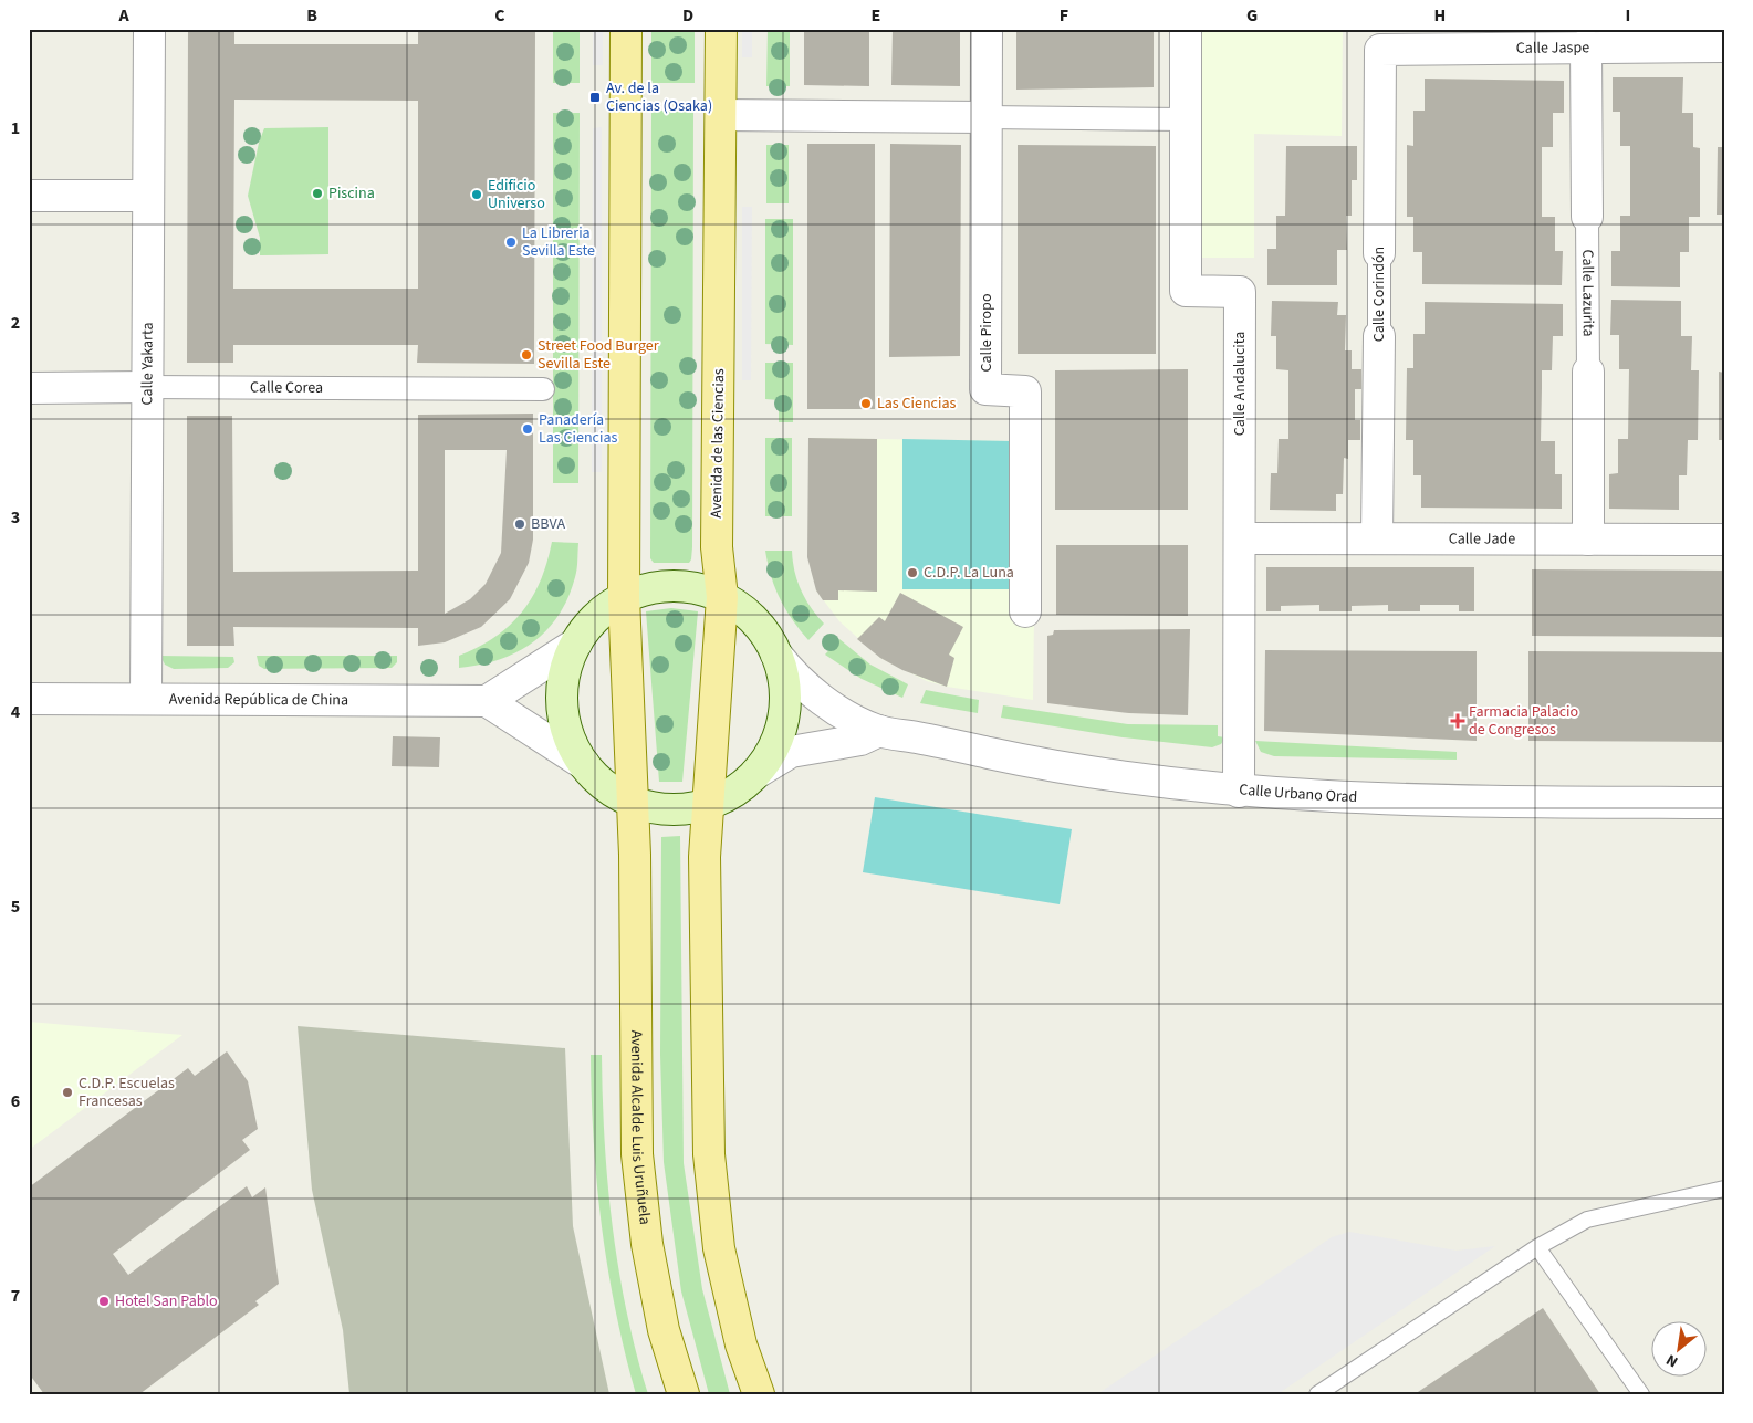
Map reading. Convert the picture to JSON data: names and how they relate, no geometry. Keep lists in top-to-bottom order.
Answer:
{
  "streets": {
    "main road": ["Avenida de las Ciencias", "Avenida Alcalde Luis Uruñuela"],
    "street": [
      "Calle Jaspe",
      "Calle Lazurita",
      "Calle Corindón",
      "Calle Piropo",
      "Calle Yakarta",
      "Calle Andalucita",
      "Calle Corea",
      "Calle Jade",
      "Avenida República de China",
      "Calle Urbano Orad"
    ]
  },
  "crossings": [
    ["Calle Jaspe", "Calle Lazurita"],
    ["Calle Jaspe", "Calle Corindón"],
    ["Calle Lazurita", "Calle Jade"],
    ["Calle Corindón", "Calle Jade"],
    ["Calle Yakarta", "Calle Corea"],
    ["Calle Yakarta", "Avenida República de China"],
    ["Calle Andalucita", "Calle Jade"],
    ["Calle Andalucita", "Calle Urbano Orad"]
  ],
  "places": {
    "transit": ["Av. de la Ciencias (Osaka)"],
    "other": [
      "Piscina",
      "Edificio Universo",
      "La Libreria Sevilla Este",
      "Street Food Burger Sevilla Este",
      "Las Ciencias",
      "Panadería Las Ciencias",
      "BBVA",
      "C.D.P. La Luna",
      "C.D.P. Escuelas Francesas",
      "Hotel San Pablo"
    ],
    "health": ["Farmacia Palacio de Congresos"]
  },
  "north": "bottom left",
  "grid": {
    "columns": [
      "A",
      "B",
      "C",
      "D",
      "E",
      "F",
      "G",
      "H",
      "I"
    ],
    "rows": [
      "1",
      "2",
      "3",
      "4",
      "5",
      "6",
      "7"
    ]
  }
}
